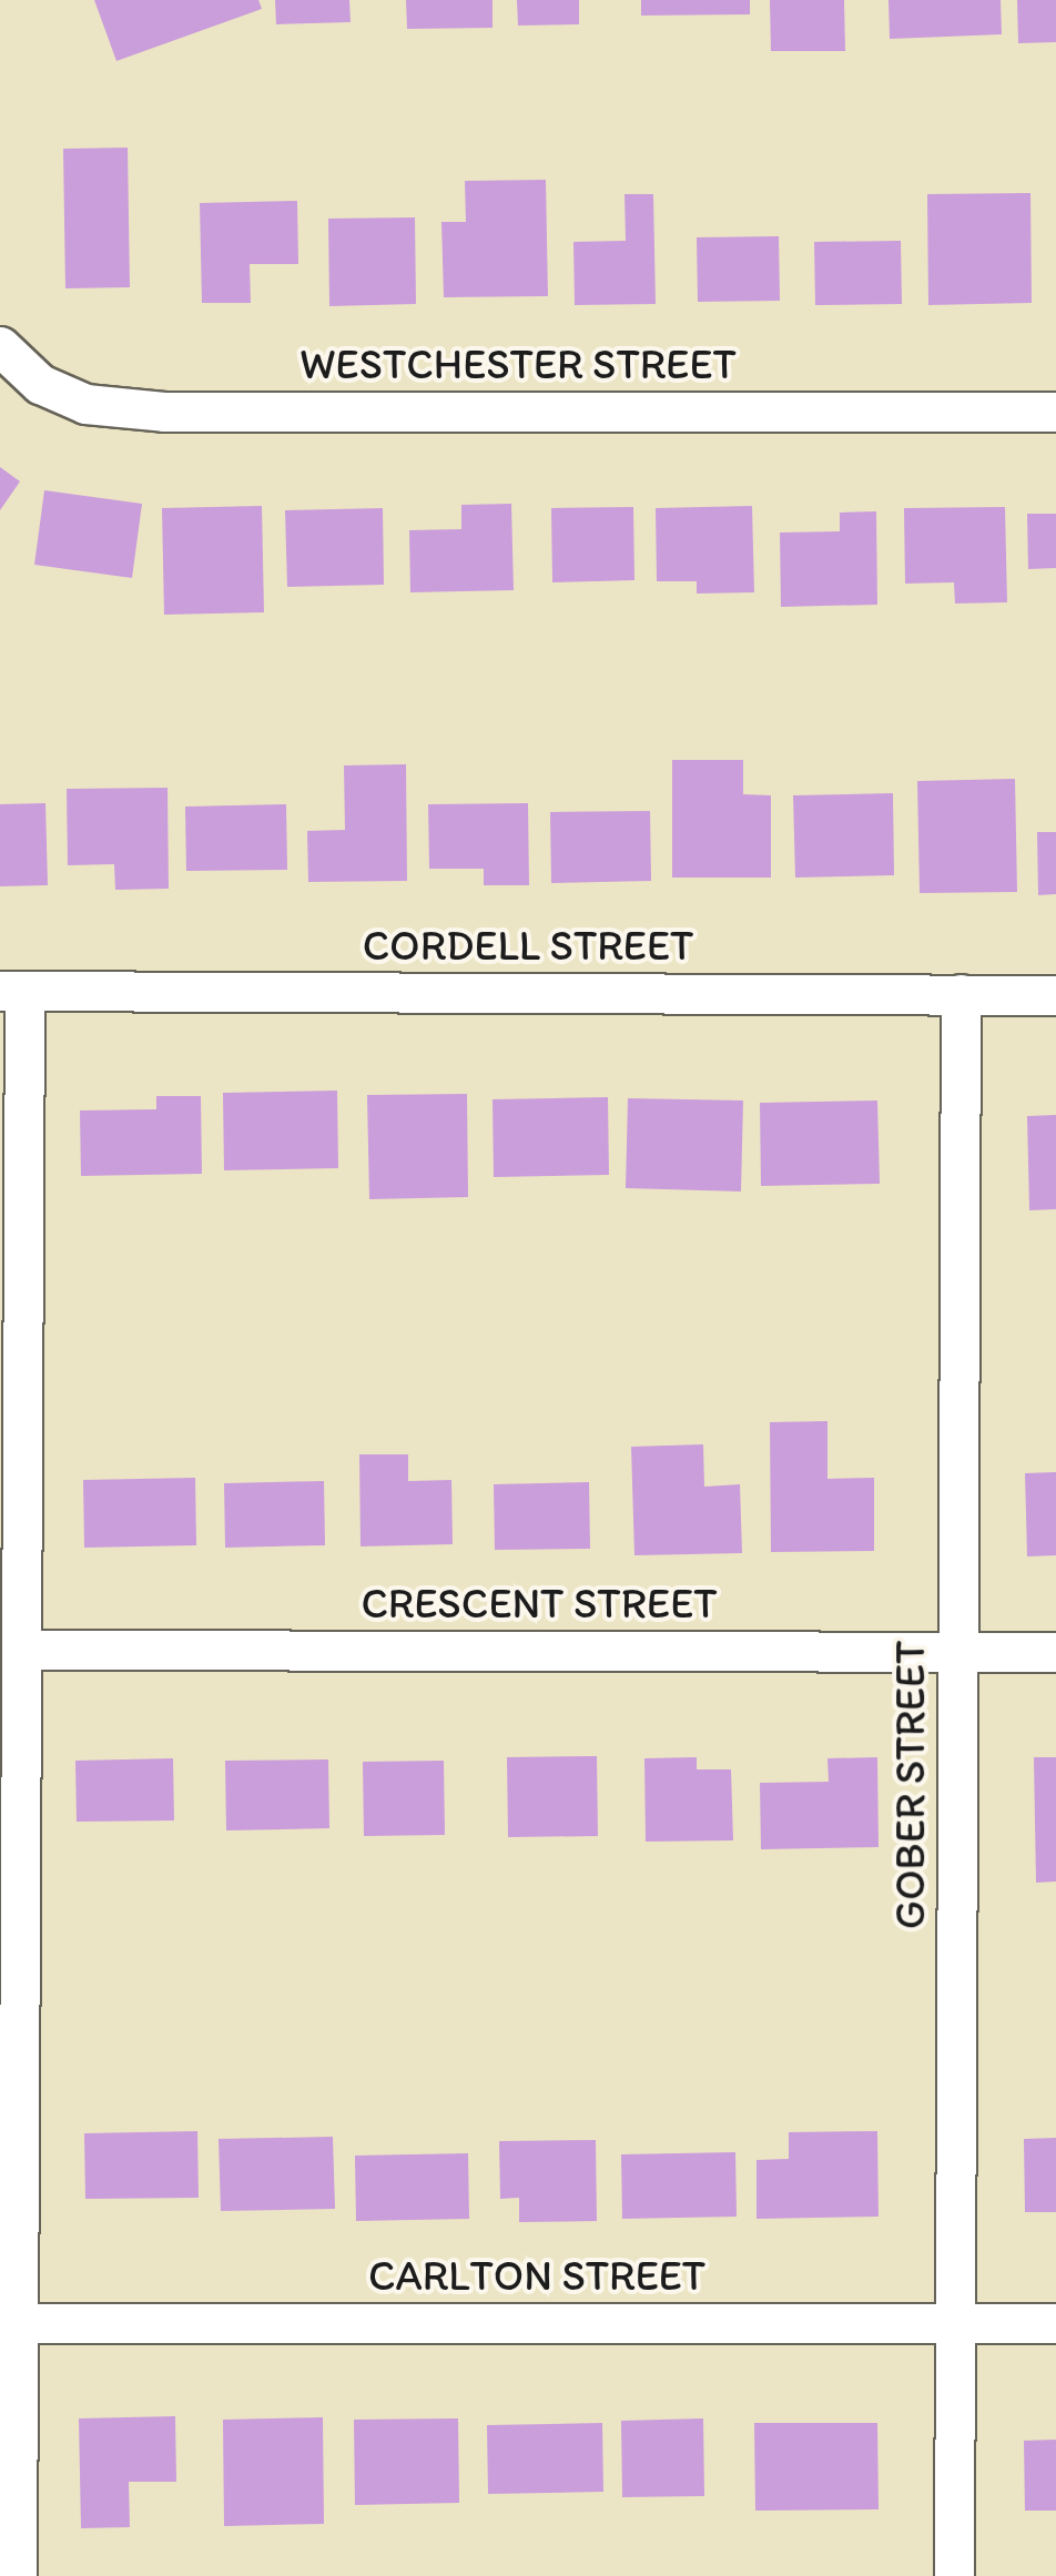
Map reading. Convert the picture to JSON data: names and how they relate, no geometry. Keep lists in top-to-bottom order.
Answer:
{
  "streets": {
    "street": [
      "WESTCHESTER STREET",
      "CORDELL STREET",
      "CRESCENT STREET",
      "GOBER STREET",
      "CARLTON STREET"
    ]
  },
  "crossings": [
    ["CORDELL STREET", "GOBER STREET"],
    ["CRESCENT STREET", "GOBER STREET"],
    ["GOBER STREET", "CARLTON STREET"]
  ]
}
